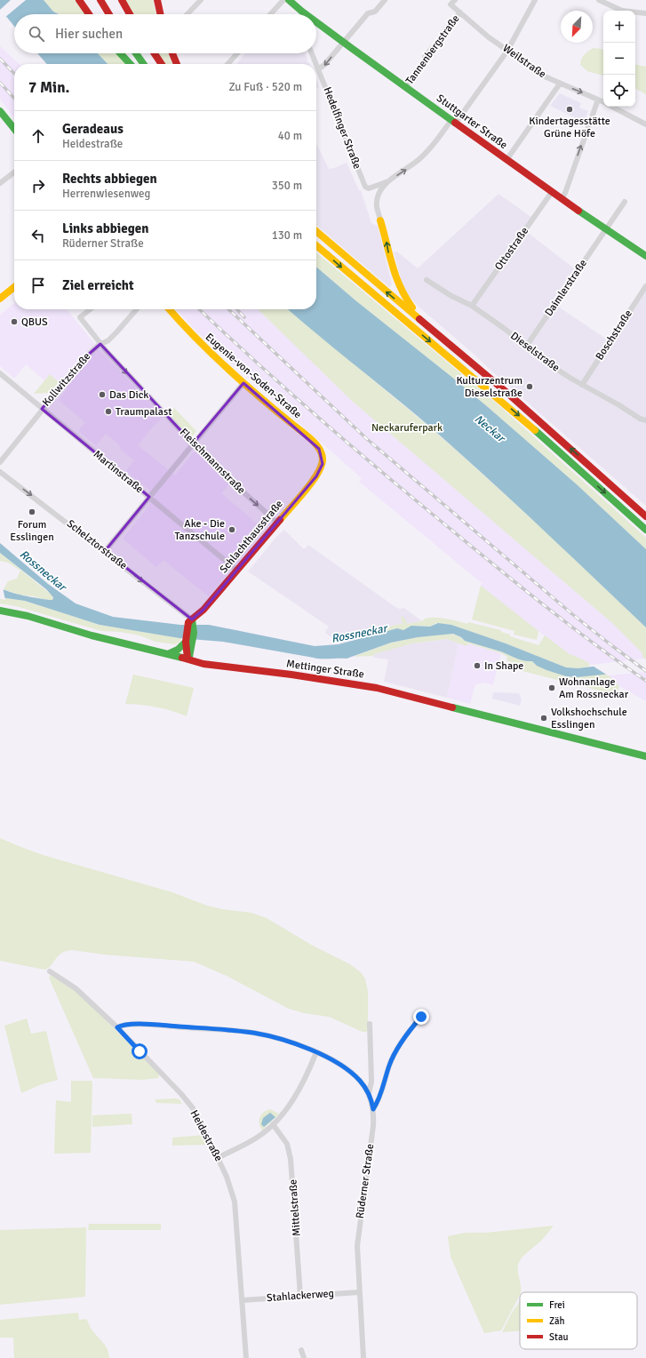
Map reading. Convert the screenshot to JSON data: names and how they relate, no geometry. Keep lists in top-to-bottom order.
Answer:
{
  "streets": {
    "main road": [
      "Stuttgarter Straße",
      "Eugenie-von-Soden-Straße",
      "Schlachthausstraße",
      "Mettinger Straße"
    ],
    "street": [
      "Tannenbergstraße",
      "Weilstraße",
      "Hedelfinger Straße",
      "Ottostraße",
      "Daimlerstraße",
      "Boschstraße",
      "Dieselstraße",
      "Kollwitzstraße",
      "Fleischmannstraße",
      "Martinstraße",
      "Schelztorstraße",
      "Heidestraße",
      "Rüderner Straße",
      "Mittelstraße",
      "Stahlackerweg"
    ]
  },
  "crossings": [
    ["Tannenbergstraße", "Weilstraße"],
    ["Tannenbergstraße", "Stuttgarter Straße"],
    ["Stuttgarter Straße", "Ottostraße"],
    ["Stuttgarter Straße", "Daimlerstraße"],
    ["Ottostraße", "Dieselstraße"],
    ["Daimlerstraße", "Dieselstraße"],
    ["Boschstraße", "Dieselstraße"],
    ["Eugenie-von-Soden-Straße", "Schlachthausstraße"],
    ["Kollwitzstraße", "Fleischmannstraße"],
    ["Kollwitzstraße", "Martinstraße"],
    ["Fleischmannstraße", "Schlachthausstraße"],
    ["Martinstraße", "Schlachthausstraße"],
    ["Schlachthausstraße", "Schelztorstraße"],
    ["Heidestraße", "Stahlackerweg"],
    ["Rüderner Straße", "Stahlackerweg"],
    ["Mittelstraße", "Stahlackerweg"]
  ],
  "one_way": ["Fleischmannstraße", "Schelztorstraße"],
  "water": ["Neckar", "Rossneckar"],
  "parks": ["Neckaruferpark"],
  "places": [
    "Kindertagesstätte Grüne Höfe",
    "QBUS",
    "Kulturzentrum Dieselstraße",
    "Das Dick",
    "Traumpalast",
    "Forum Esslingen",
    "Ake - Die Tanzschule",
    "In Shape",
    "Wohnanlage Am Rossneckar",
    "Volkshochschule Esslingen"
  ],
  "legend": ["Frei", "Zäh", "Stau"],
  "north": "bottom left",
  "page": {
    "map_buttons": ["+", "−"],
    "search": "Hier suchen",
    "heading": ["7 Min.", "Zu Fuß · 520 m"],
    "list": [
      ["Geradeaus", "Heidestraße", "40 m"],
      ["Rechts abbiegen", "Herrenwiesenweg", "350 m"],
      ["Links abbiegen", "Rüderner Straße", "130 m"],
      "Ziel erreicht"
    ]
  }
}
